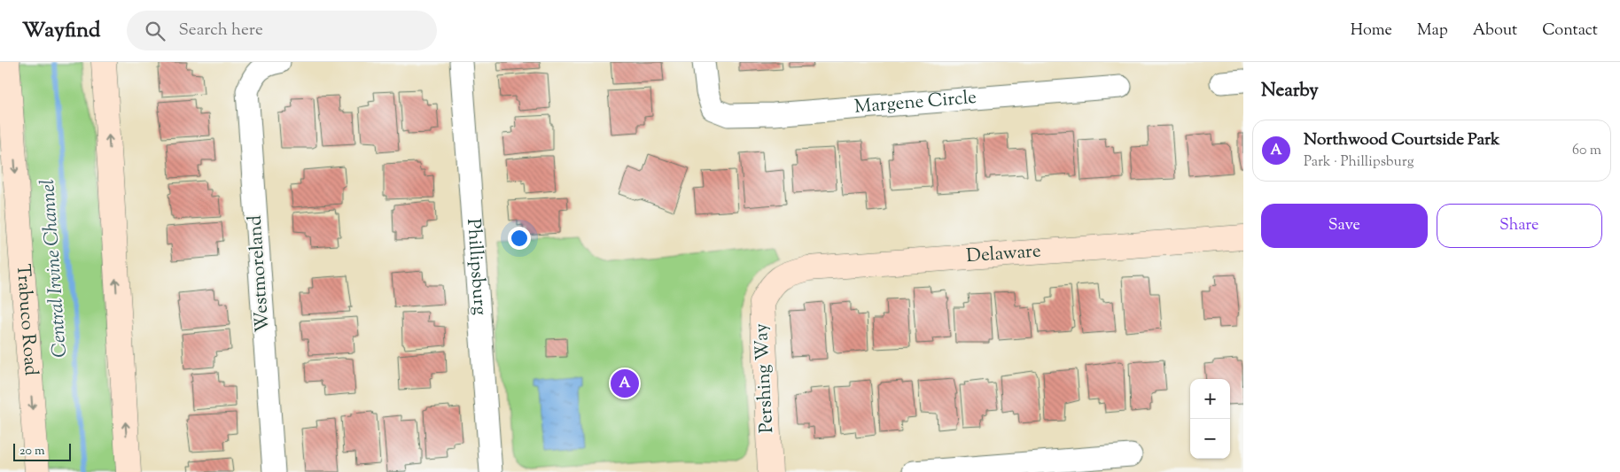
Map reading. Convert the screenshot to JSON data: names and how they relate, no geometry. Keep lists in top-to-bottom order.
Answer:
{
  "streets": {
    "main road": ["Delaware", "Trabuco Road", "Pershing Way"],
    "street": ["Margene Circle", "Phillipsburg", "Westmoreland"]
  },
  "crossings": [
    ["Delaware", "Pershing Way"]
  ],
  "water": ["Central Irvine Channel"],
  "scale_bar": "20 m",
  "page": {
    "header": "Wayfind",
    "search": "Search here",
    "nav": [
      "Home",
      "Map",
      "About",
      "Contact"
    ],
    "heading": "Nearby",
    "list": [
      {
        "mark": "A",
        "name": "Northwood Courtside Park",
        "note": "Park · Phillipsburg",
        "value": "60 m"
      }
    ],
    "buttons": ["Save", "Share"],
    "pins": "A",
    "map_buttons": ["+", "−"],
    "scale": "20 m"
  }
}
